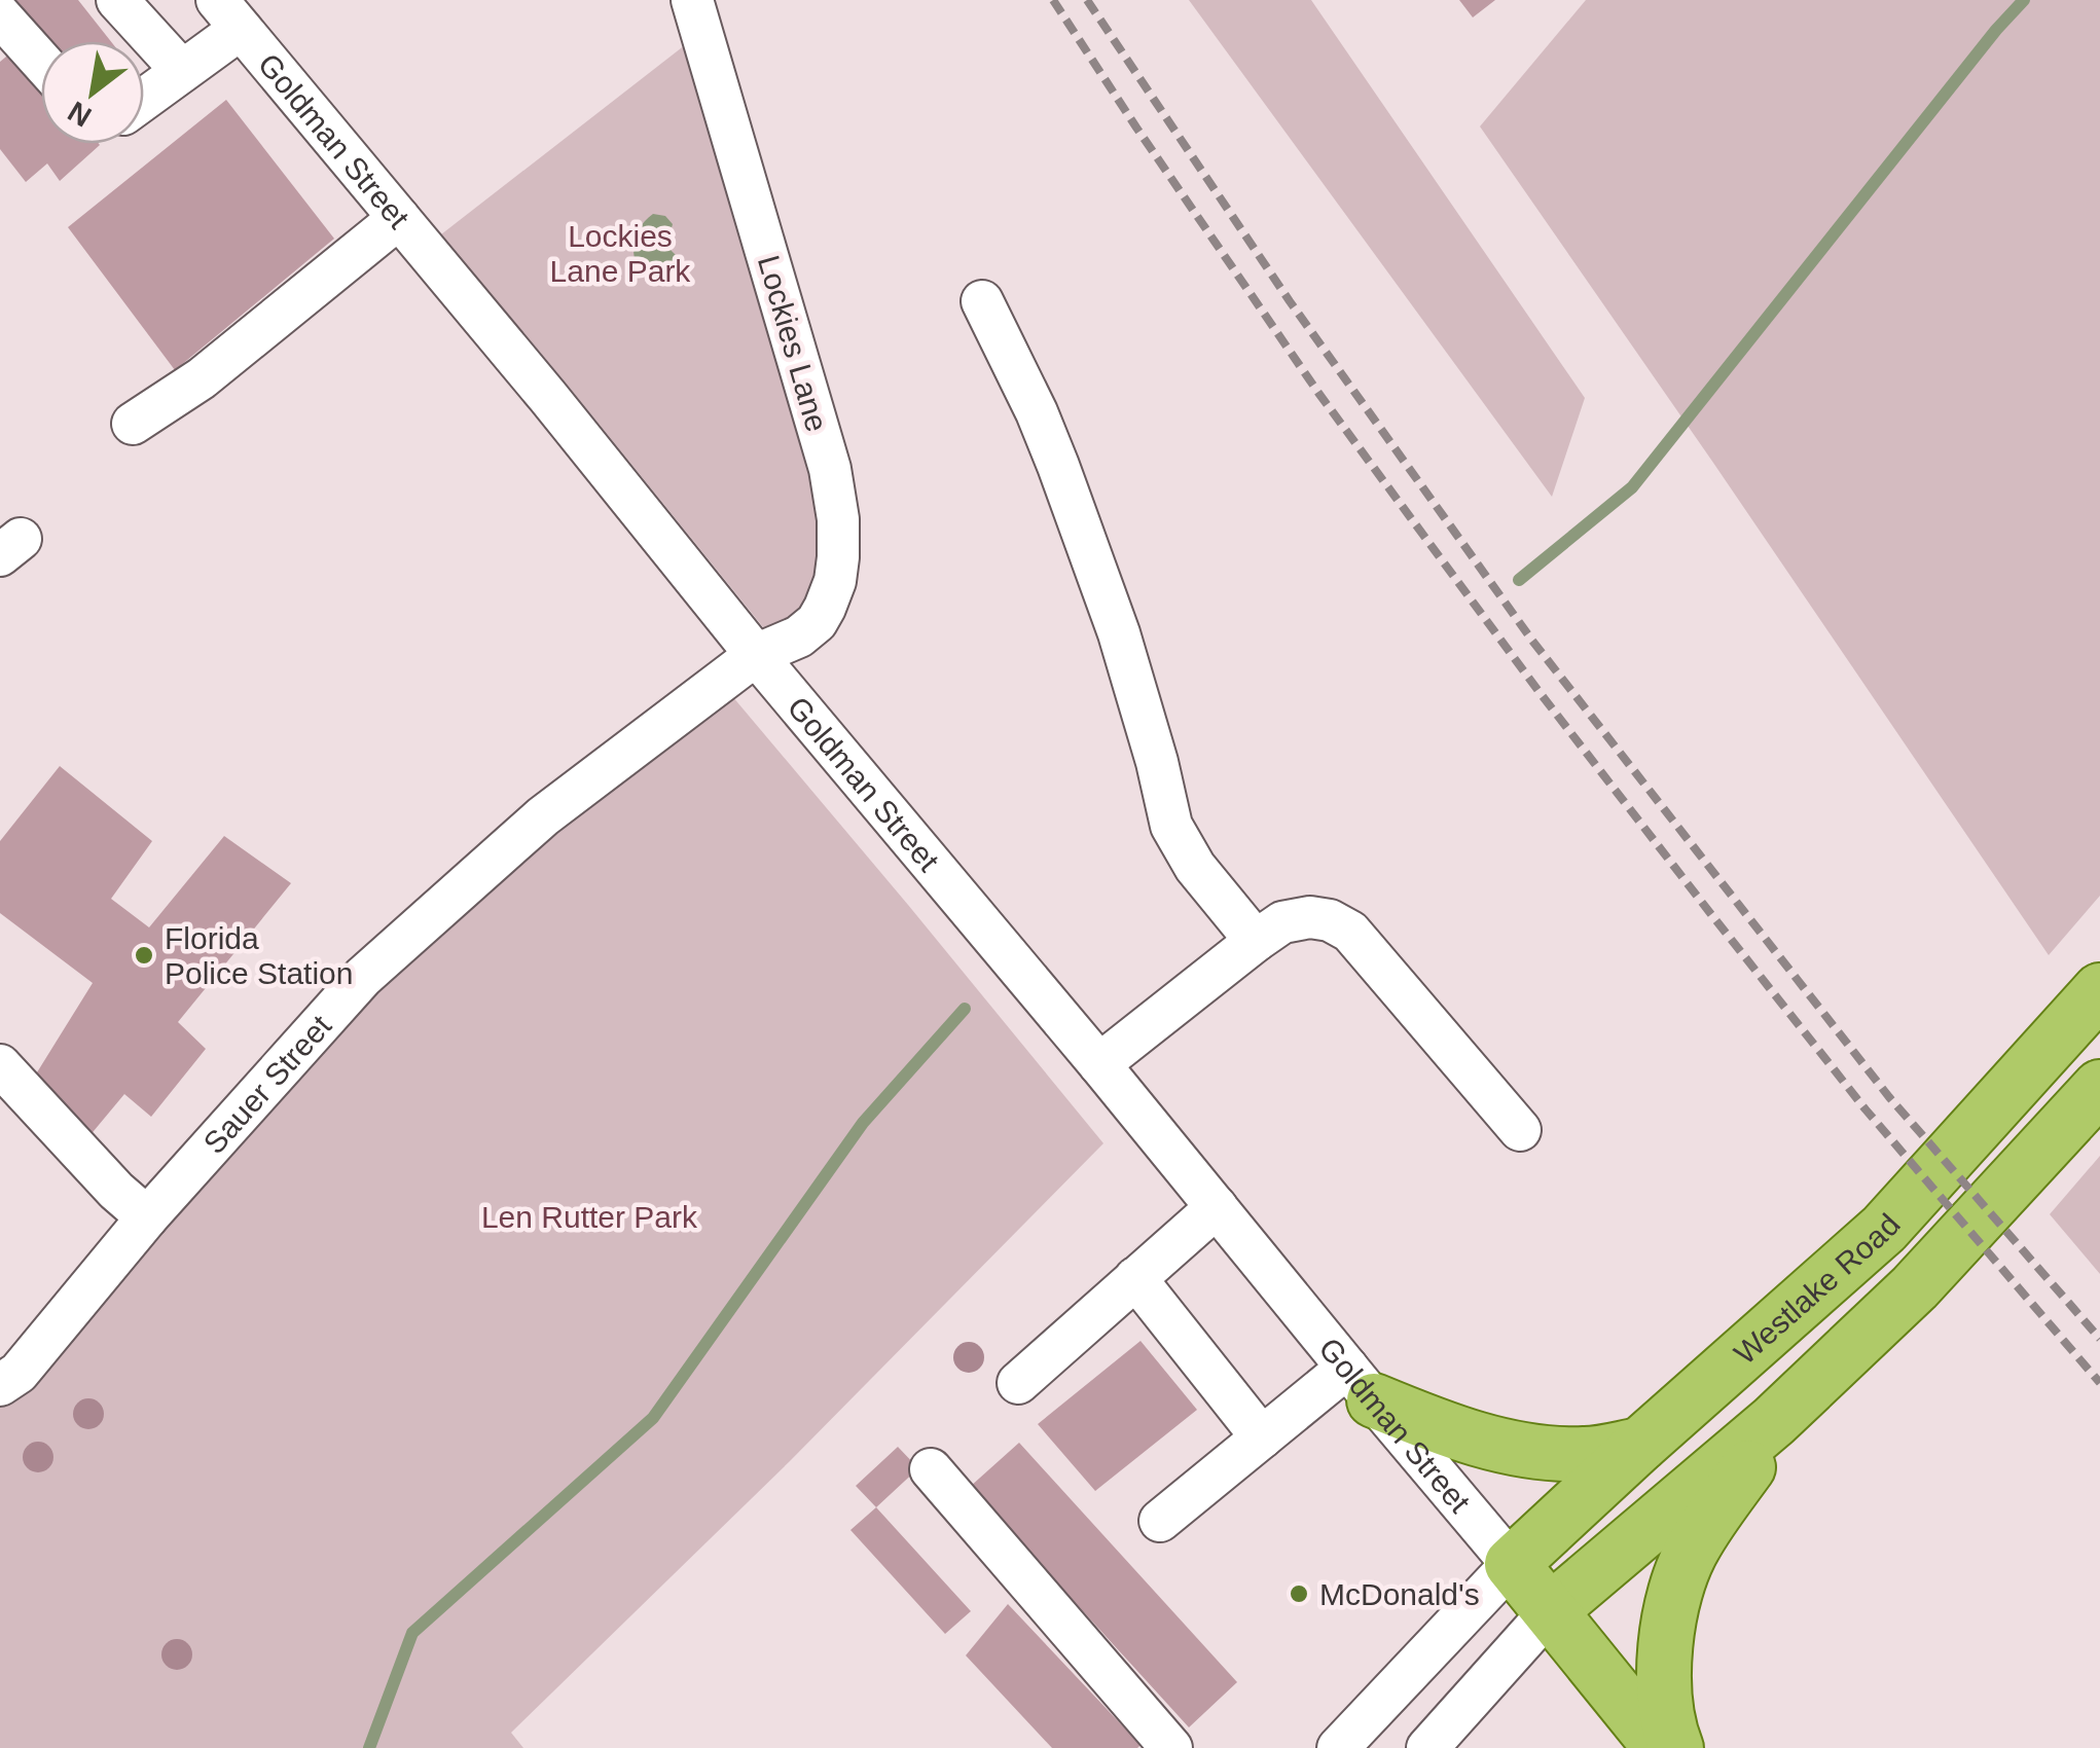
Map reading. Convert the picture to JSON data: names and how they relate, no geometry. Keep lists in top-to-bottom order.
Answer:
{
  "streets": {
    "main road": ["Westlake Road"],
    "street": ["Goldman Street", "Lockies Lane", "Sauer Street"]
  },
  "crossings": [
    ["Goldman Street", "Lockies Lane"],
    ["Goldman Street", "Sauer Street"],
    ["Goldman Street", "Westlake Road"],
    ["Lockies Lane", "Sauer Street"]
  ],
  "parks": ["Lockies Lane Park", "Len Rutter Park"],
  "places": ["Florida Police Station", "McDonald's"],
  "north": "bottom left"
}
